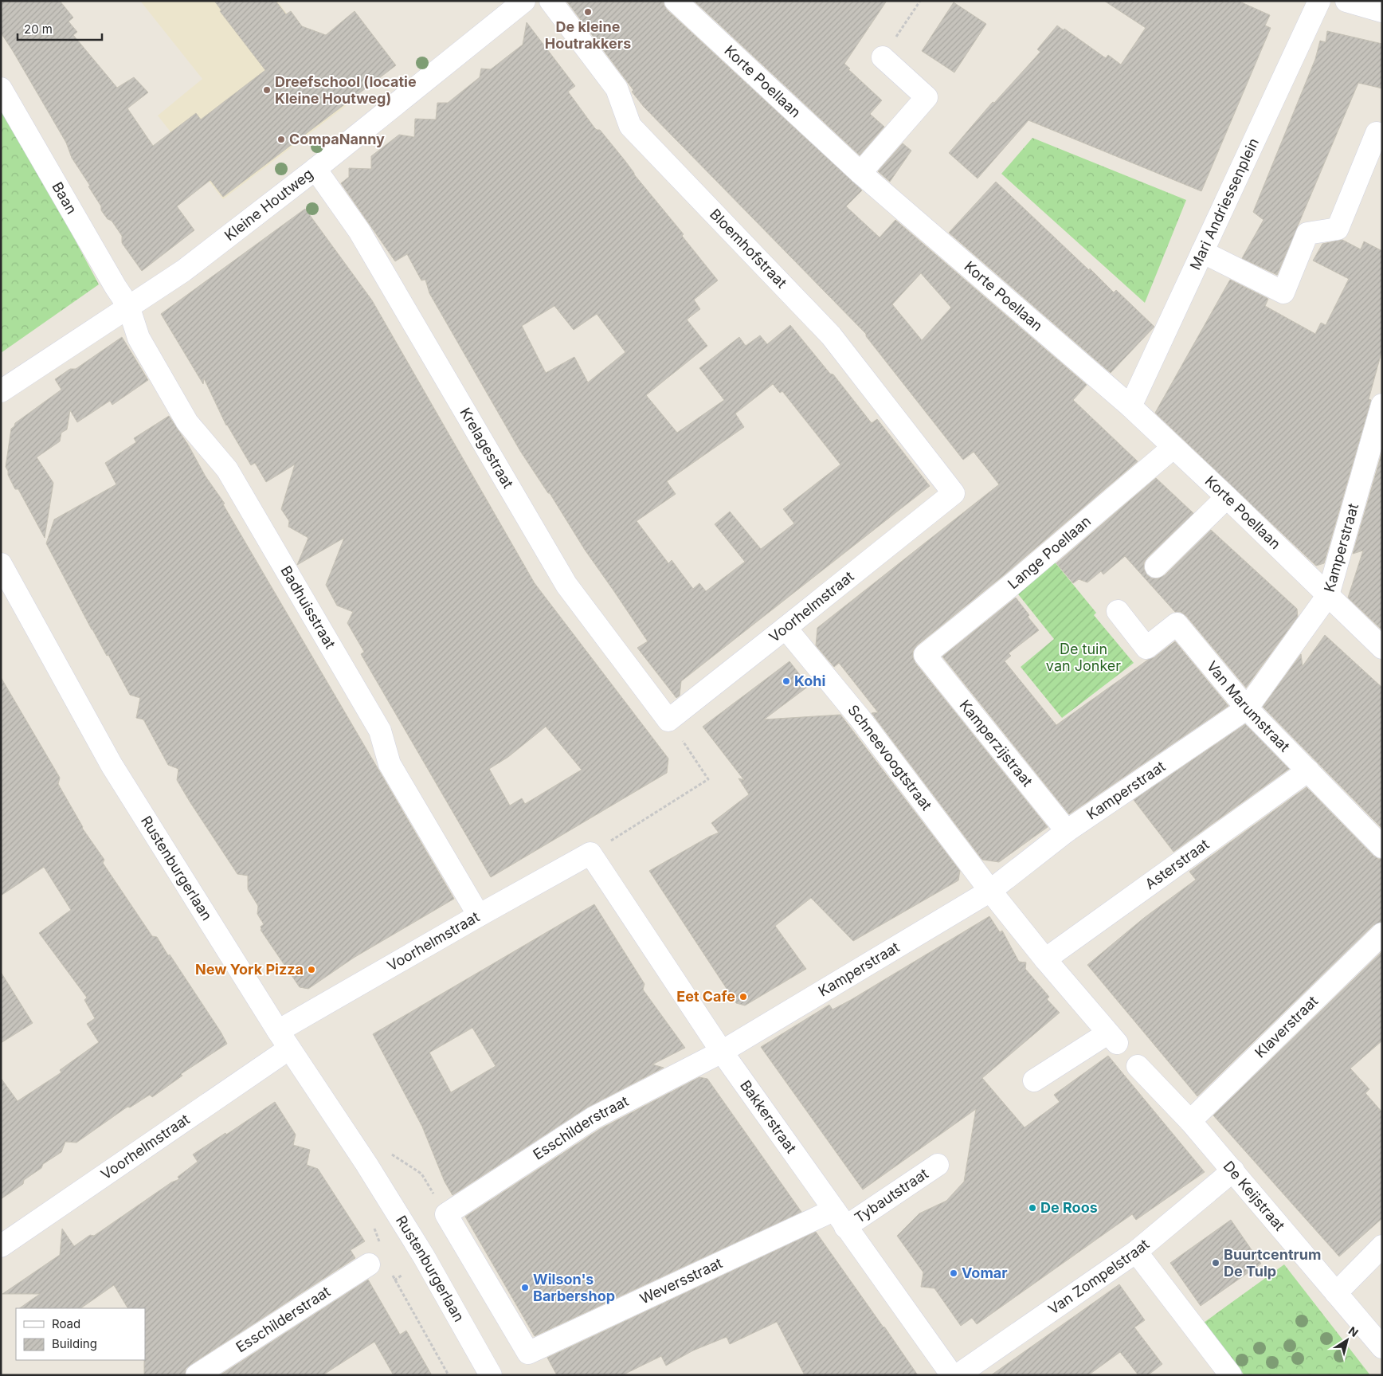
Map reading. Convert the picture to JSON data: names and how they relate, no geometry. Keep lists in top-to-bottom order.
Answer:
{
  "streets": {
    "street": [
      "Korte Poellaan",
      "Baan",
      "Mari Andriessenplein",
      "Kleine Houtweg",
      "Bloemhofstraat",
      "Krelagestraat",
      "Kamperstraat",
      "Lange Poellaan",
      "Badhuisstraat",
      "Voorhelmstraat",
      "Van Marumstraat",
      "Kamperzijstraat",
      "Schneevoogtstraat",
      "Asterstraat",
      "Rustenburgerlaan",
      "Klaverstraat",
      "Bakkerstraat",
      "Esschilderstraat",
      "Tybautstraat",
      "De Keijstraat",
      "Van Zompelstraat",
      "Weversstraat"
    ]
  },
  "crossings": [
    ["Korte Poellaan", "Mari Andriessenplein"],
    ["Korte Poellaan", "Kamperstraat"],
    ["Korte Poellaan", "Lange Poellaan"],
    ["Baan", "Kleine Houtweg"],
    ["Baan", "Badhuisstraat"],
    ["Kleine Houtweg", "Krelagestraat"],
    ["Kleine Houtweg", "Badhuisstraat"],
    ["Bloemhofstraat", "Voorhelmstraat"],
    ["Krelagestraat", "Voorhelmstraat"],
    ["Kamperstraat", "Van Marumstraat"],
    ["Kamperstraat", "Kamperzijstraat"],
    ["Kamperstraat", "Schneevoogtstraat"],
    ["Kamperstraat", "Bakkerstraat"],
    ["Kamperstraat", "Esschilderstraat"],
    ["Lange Poellaan", "Kamperzijstraat"],
    ["Badhuisstraat", "Voorhelmstraat"],
    ["Voorhelmstraat", "Schneevoogtstraat"],
    ["Voorhelmstraat", "Rustenburgerlaan"],
    ["Voorhelmstraat", "Bakkerstraat"],
    ["Van Marumstraat", "Asterstraat"],
    ["Schneevoogtstraat", "Asterstraat"],
    ["Klaverstraat", "De Keijstraat"],
    ["Bakkerstraat", "Esschilderstraat"],
    ["Bakkerstraat", "Tybautstraat"],
    ["Bakkerstraat", "Weversstraat"],
    ["Esschilderstraat", "Weversstraat"],
    ["Tybautstraat", "Weversstraat"],
    ["De Keijstraat", "Van Zompelstraat"]
  ],
  "parks": ["De tuin van Jonker"],
  "places": [
    "De kleine Houtrakkers",
    "Dreefschool (locatie Kleine Houtweg)",
    "CompaNanny",
    "Kohi",
    "New York Pizza",
    "Eet Cafe",
    "De Roos",
    "Buurtcentrum De Tulp",
    "Vomar",
    "Wilson's Barbershop"
  ],
  "legend": ["Road", "Building"],
  "scale_bar": "20 m",
  "north": "top right"
}
